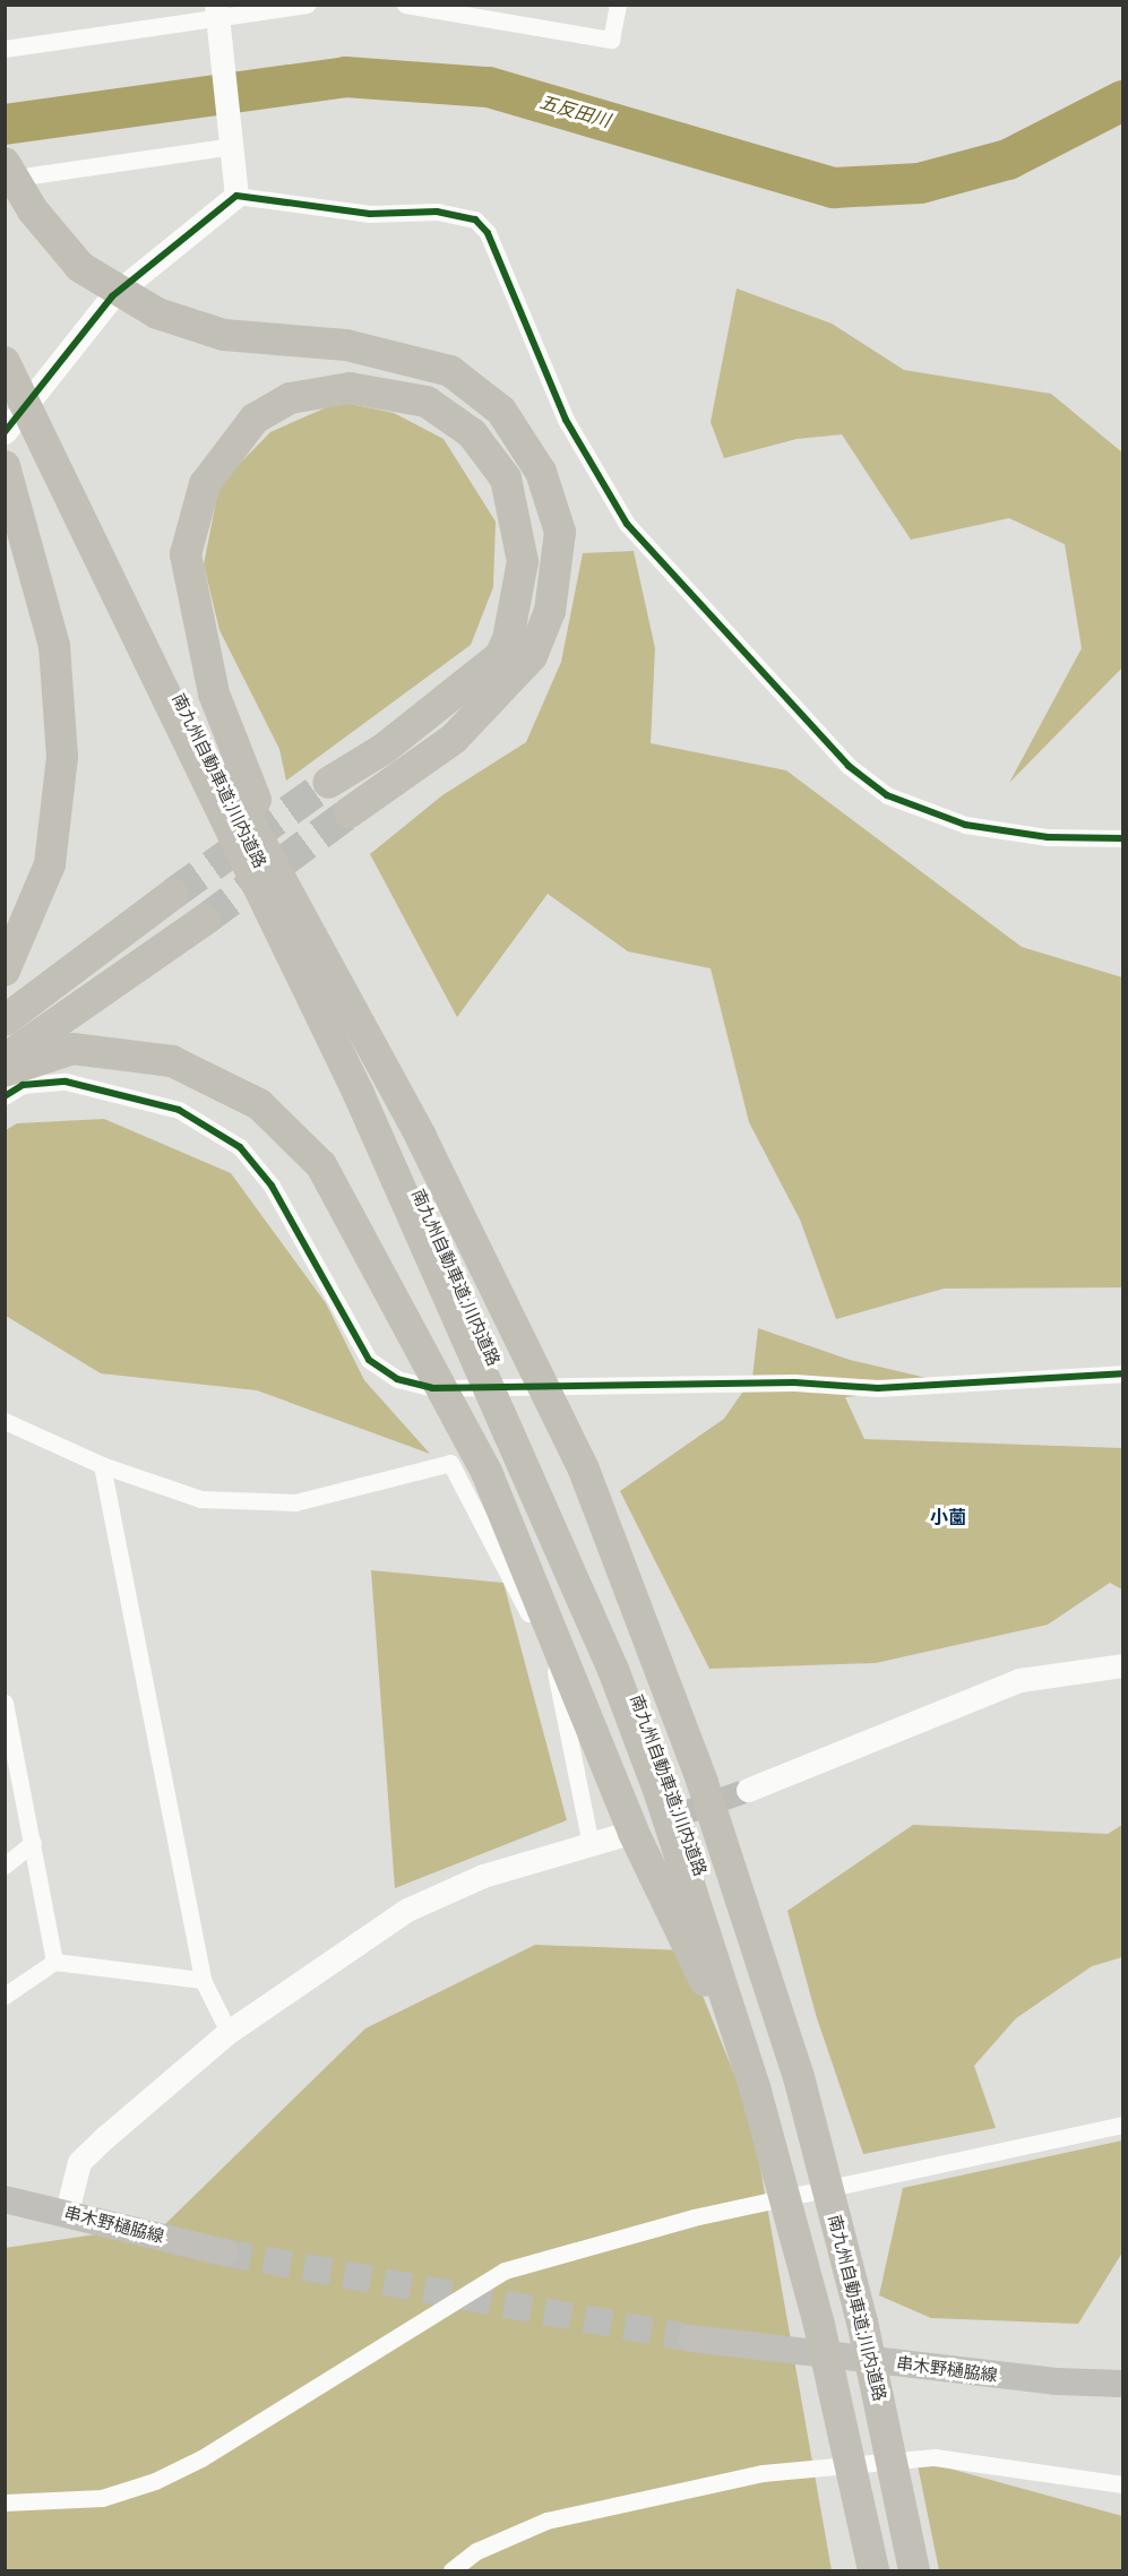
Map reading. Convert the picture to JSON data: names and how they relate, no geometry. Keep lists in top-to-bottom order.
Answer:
{
  "streets": {
    "highway": ["南九州自動車道;川内道路"],
    "main road": ["串木野樋脇線"]
  },
  "districts": ["小薗"],
  "water": ["五反田川"]
}
